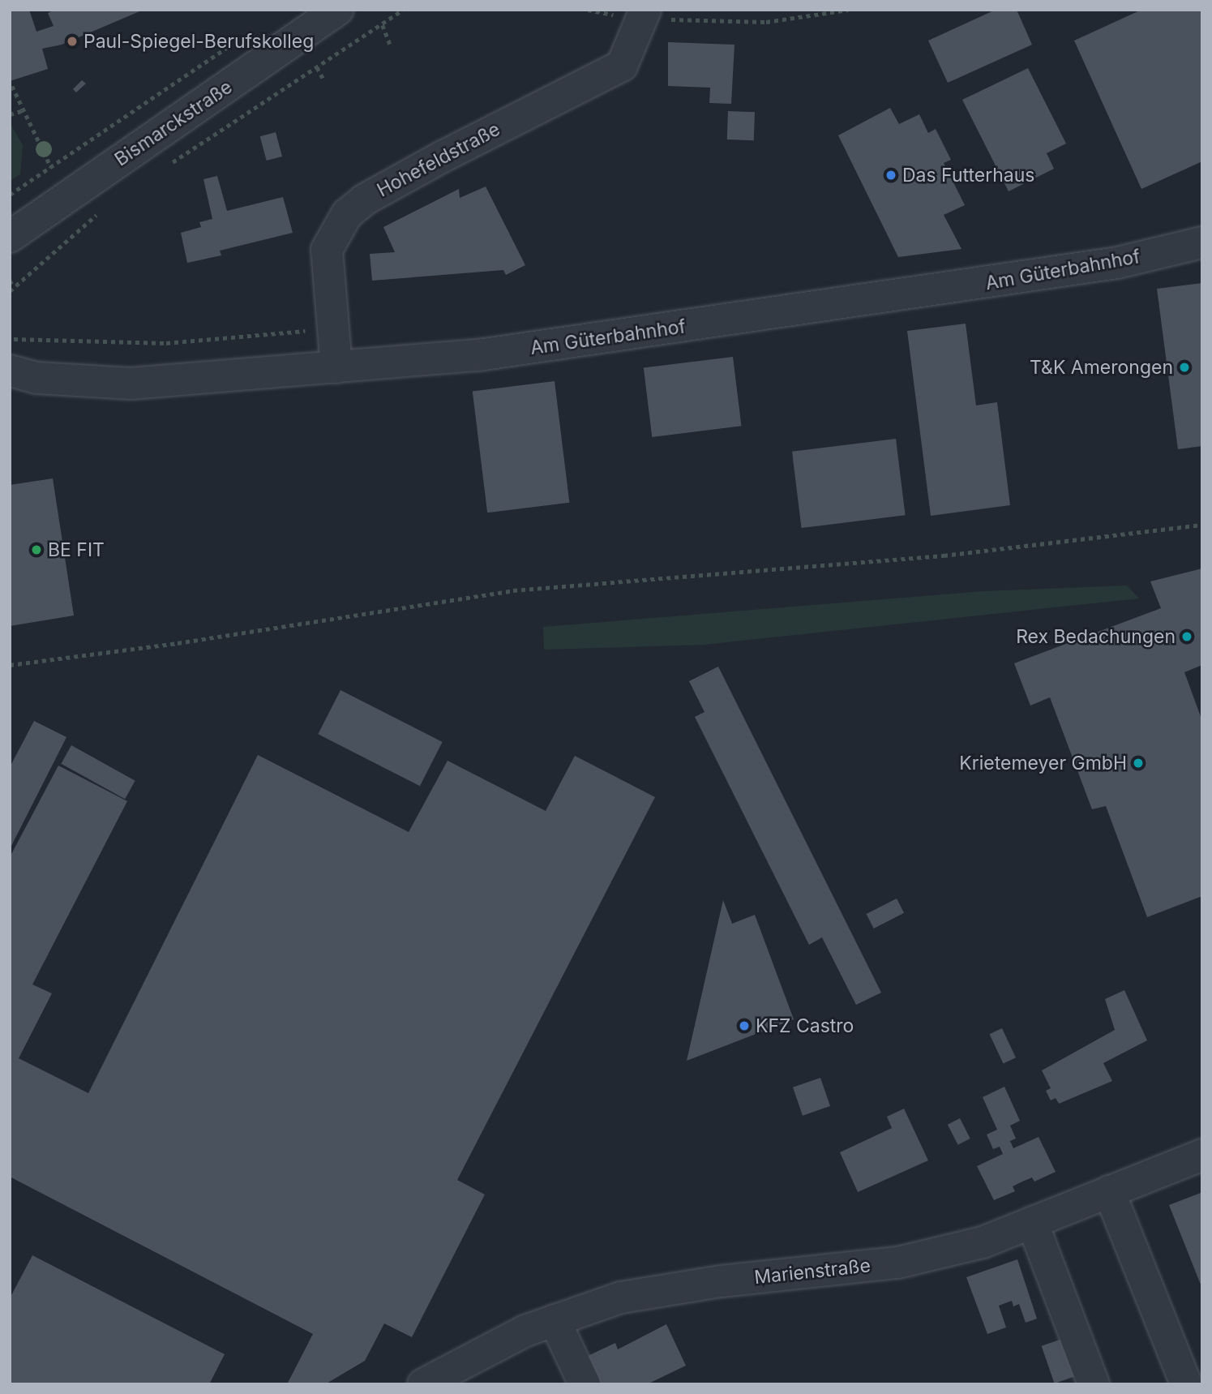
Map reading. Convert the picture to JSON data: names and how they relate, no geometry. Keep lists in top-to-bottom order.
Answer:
{
  "streets": {
    "street": [
      "Bismarckstraße",
      "Hohefeldstraße",
      "Am Güterbahnhof",
      "Marienstraße"
    ]
  },
  "crossings": [
    ["Hohefeldstraße", "Am Güterbahnhof"]
  ],
  "places": [
    "Paul-Spiegel-Berufskolleg",
    "Das Futterhaus",
    "T&K Amerongen",
    "BE FIT",
    "Rex Bedachungen",
    "Krietemeyer GmbH",
    "KFZ Castro"
  ]
}
